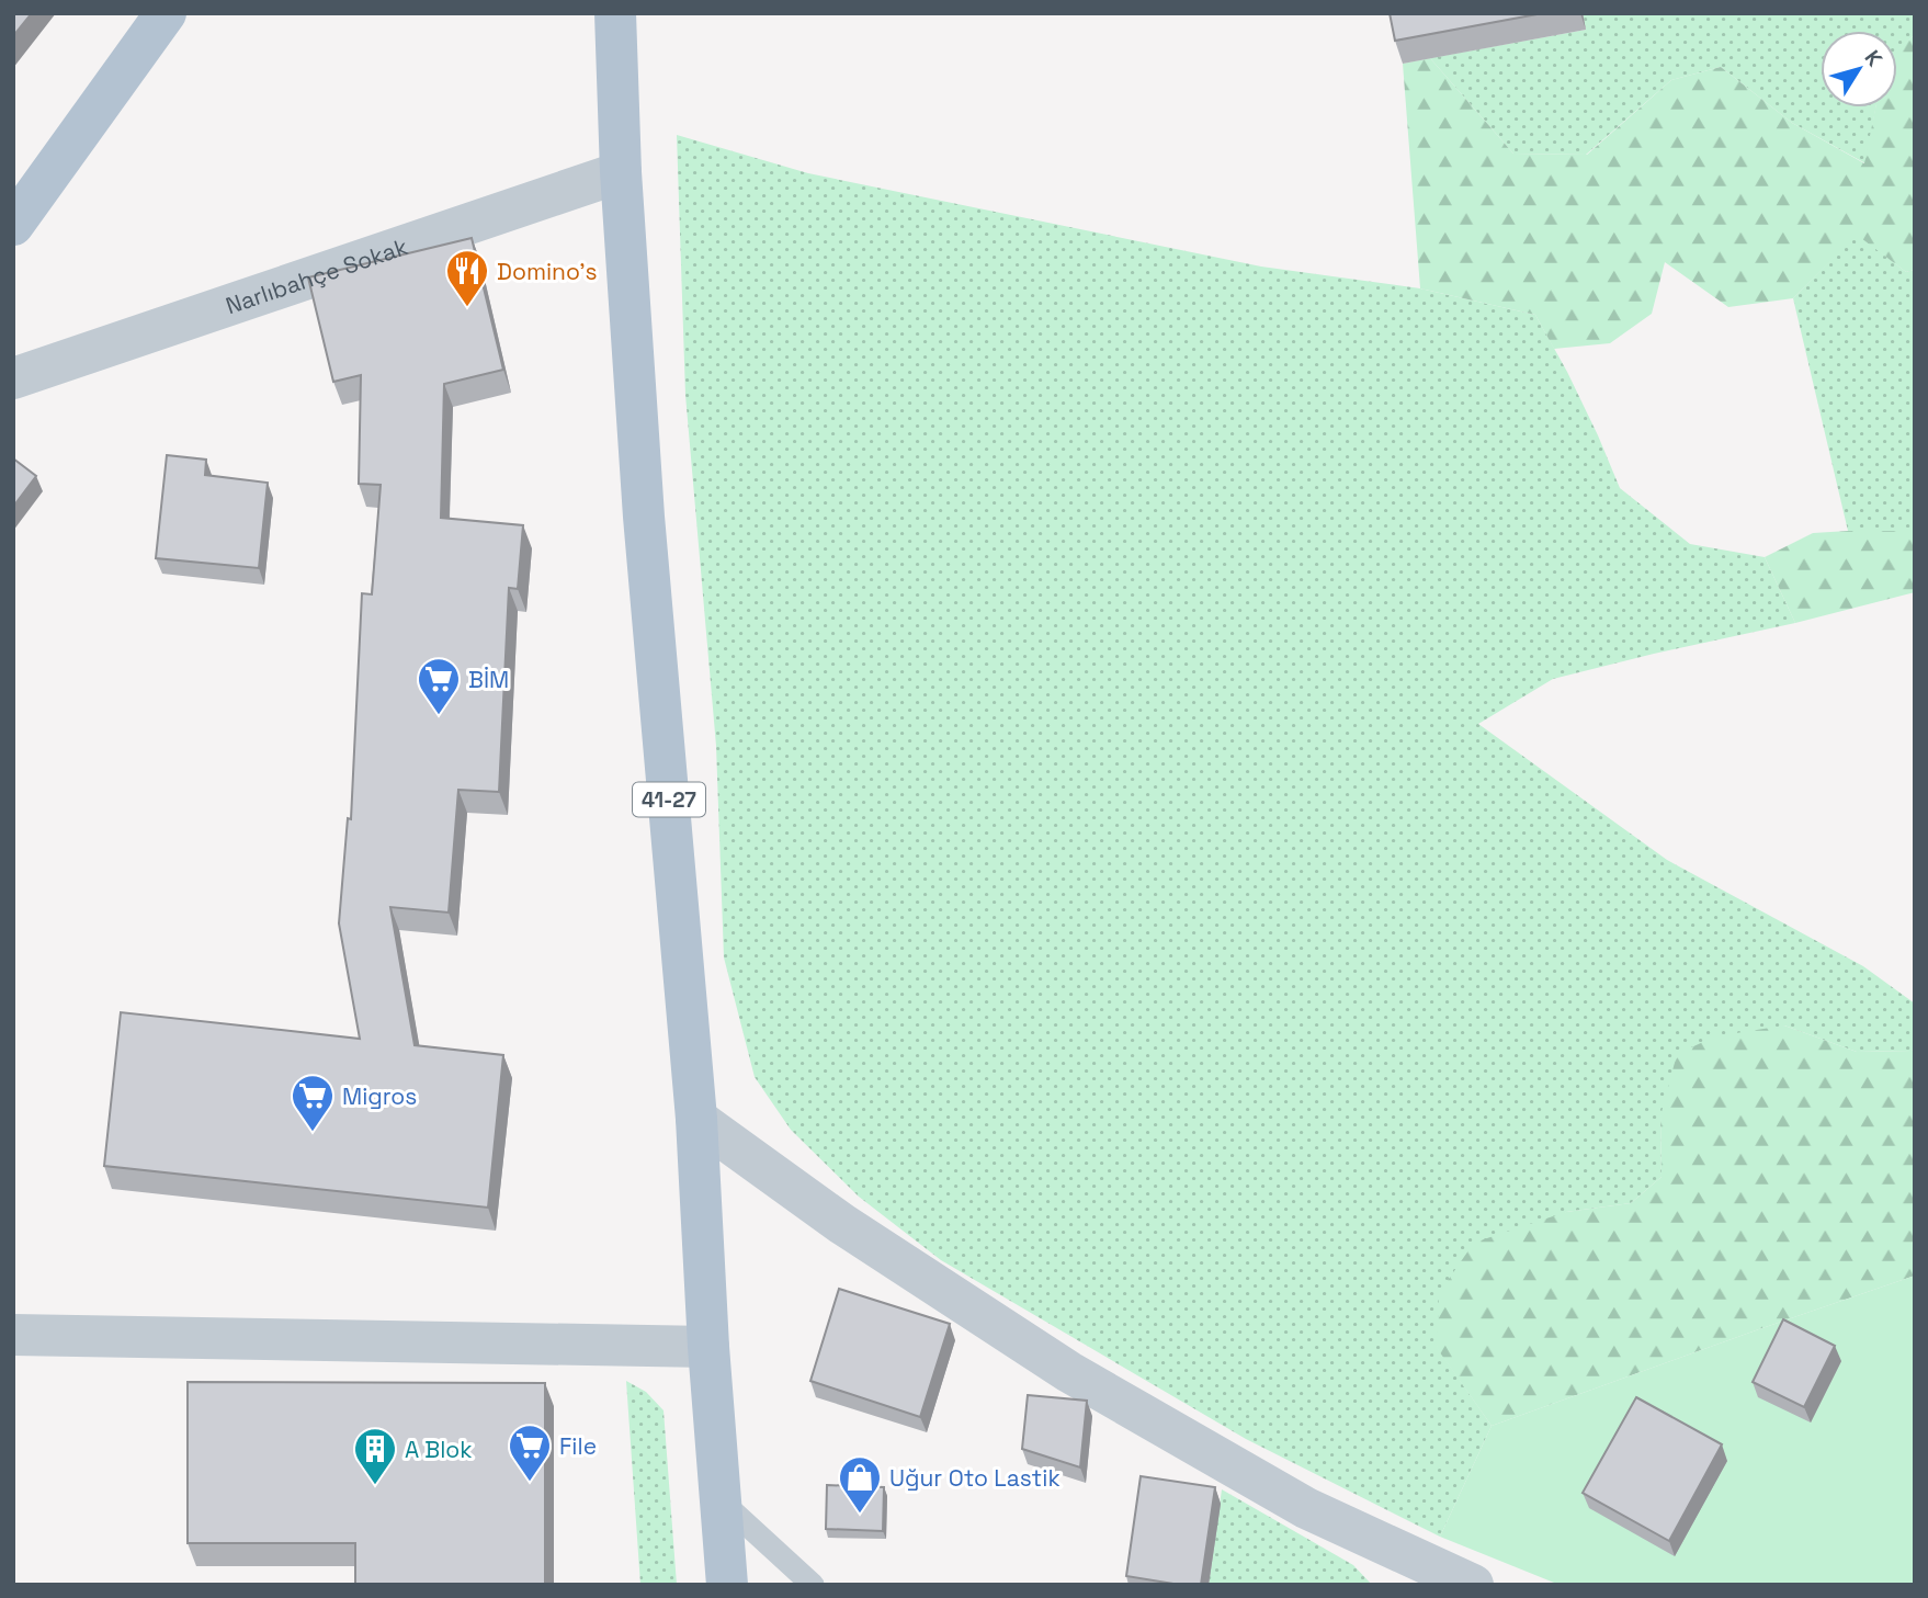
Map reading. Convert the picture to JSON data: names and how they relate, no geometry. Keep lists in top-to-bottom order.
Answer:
{
  "streets": {
    "main road": ["41-27"],
    "street": ["Narlıbahçe Sokak"]
  },
  "crossings": [
    ["Narlıbahçe Sokak", "41-27"]
  ],
  "places": {
    "restaurant": ["Domino's"],
    "supermarket": ["BİM", "Migros", "File"],
    "building": ["A Blok"],
    "shop": ["Uğur Oto Lastik"]
  },
  "north": "top right"
}
